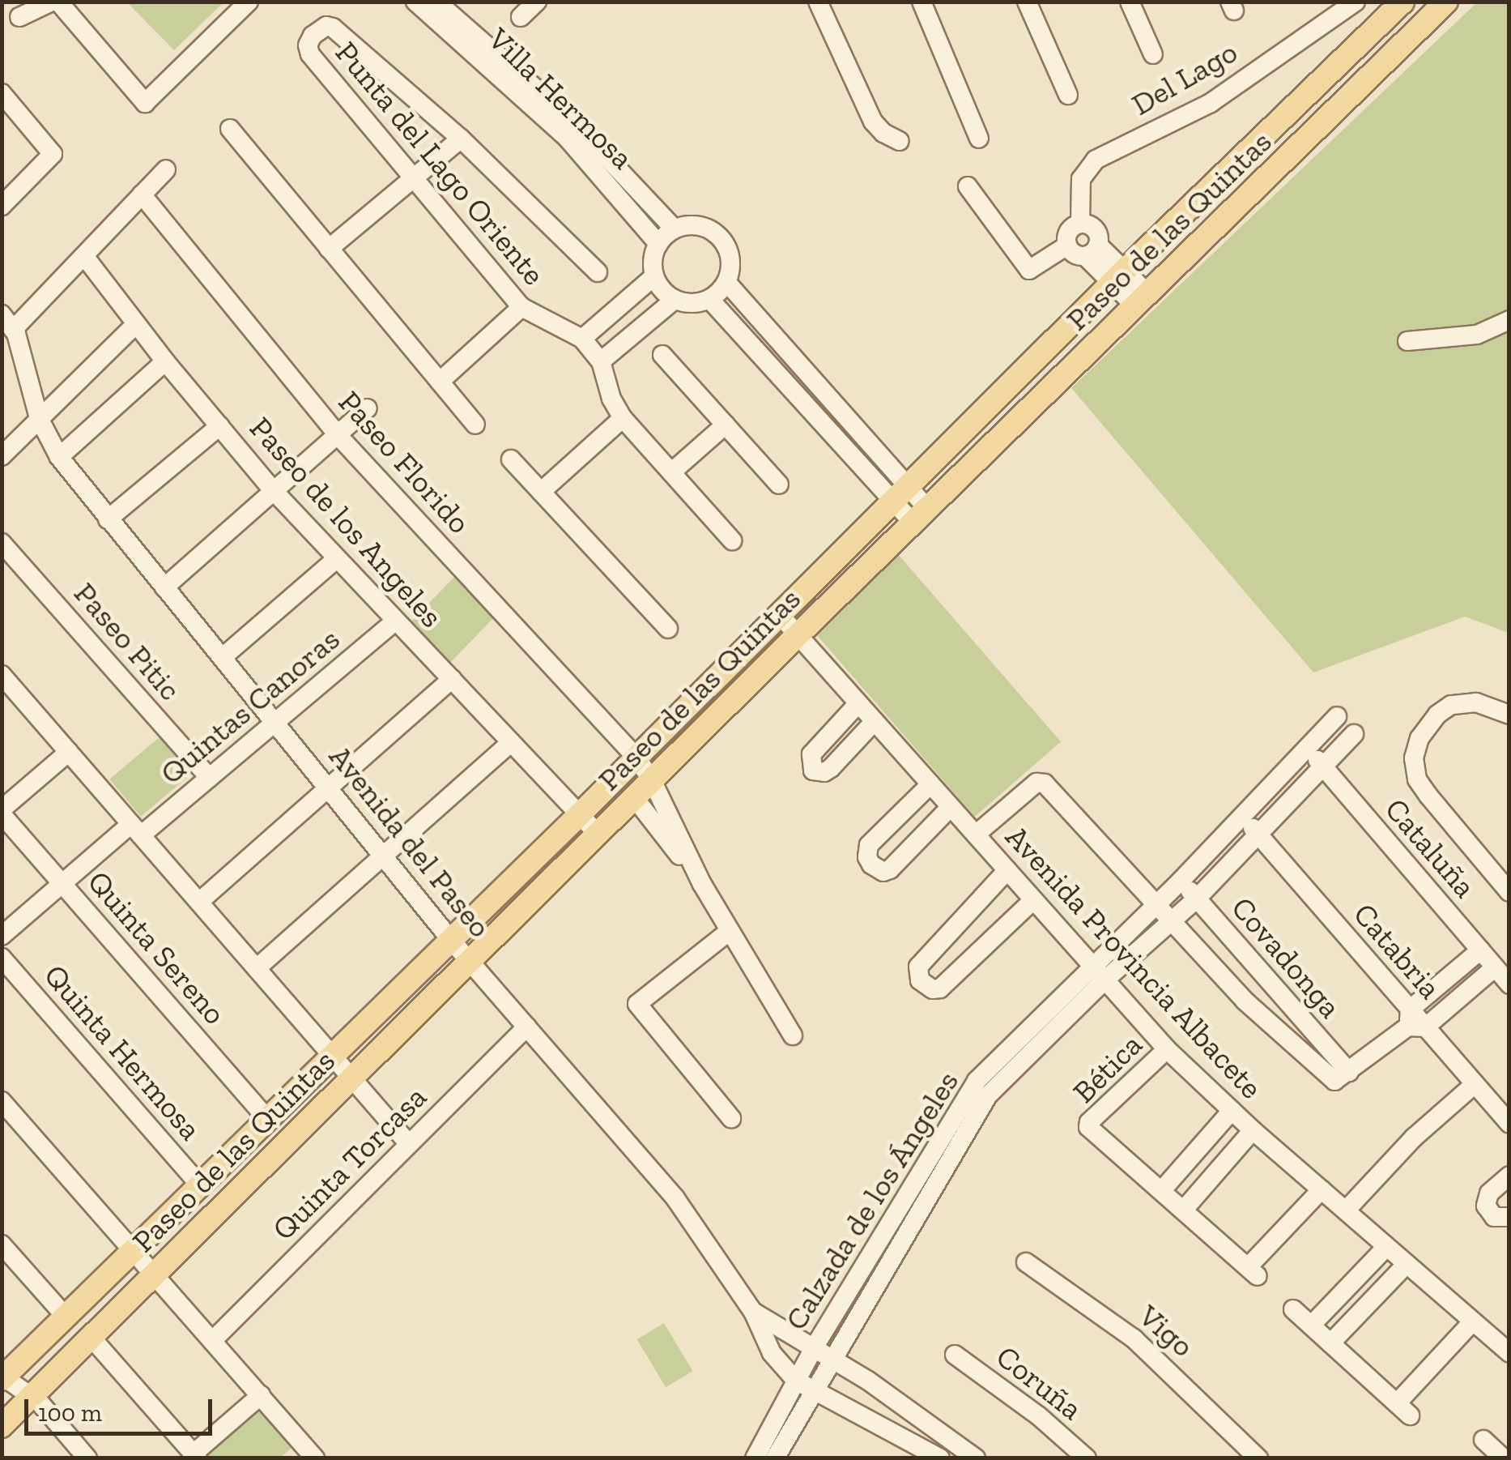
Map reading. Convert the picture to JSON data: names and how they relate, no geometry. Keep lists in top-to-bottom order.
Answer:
{
  "streets": {
    "main road": ["Paseo de las Quintas"],
    "street": [
      "Del Lago",
      "Villa Hermosa",
      "Punta del Lago Oriente",
      "Paseo Florido",
      "Paseo de los Angeles",
      "Paseo Pitic",
      "Quintas Canoras",
      "Avenida del Paseo",
      "Cataluña",
      "Quinta Sereno",
      "Catabria",
      "Covadonga",
      "Avenida Provincia Albacete",
      "Quinta Hermosa",
      "Bética",
      "Quinta Torcasa",
      "Calzada de los Ángeles",
      "Vigo",
      "Coruña"
    ]
  },
  "crossings": [
    ["Paseo de las Quintas", "Paseo Florido"],
    ["Paseo de las Quintas", "Paseo de los Angeles"],
    ["Paseo de las Quintas", "Avenida del Paseo"],
    ["Paseo de las Quintas", "Quinta Sereno"],
    ["Paseo de las Quintas", "Avenida Provincia Albacete"],
    ["Paseo de las Quintas", "Quinta Hermosa"],
    ["Paseo de los Angeles", "Quintas Canoras"],
    ["Paseo Pitic", "Quintas Canoras"],
    ["Quintas Canoras", "Avenida del Paseo"],
    ["Quintas Canoras", "Quinta Sereno"],
    ["Avenida del Paseo", "Quinta Torcasa"],
    ["Avenida del Paseo", "Calzada de los Ángeles"],
    ["Cataluña", "Calzada de los Ángeles"],
    ["Catabria", "Calzada de los Ángeles"],
    ["Covadonga", "Calzada de los Ángeles"],
    ["Avenida Provincia Albacete", "Bética"],
    ["Avenida Provincia Albacete", "Calzada de los Ángeles"]
  ],
  "scale_bar": "100 m"
}
